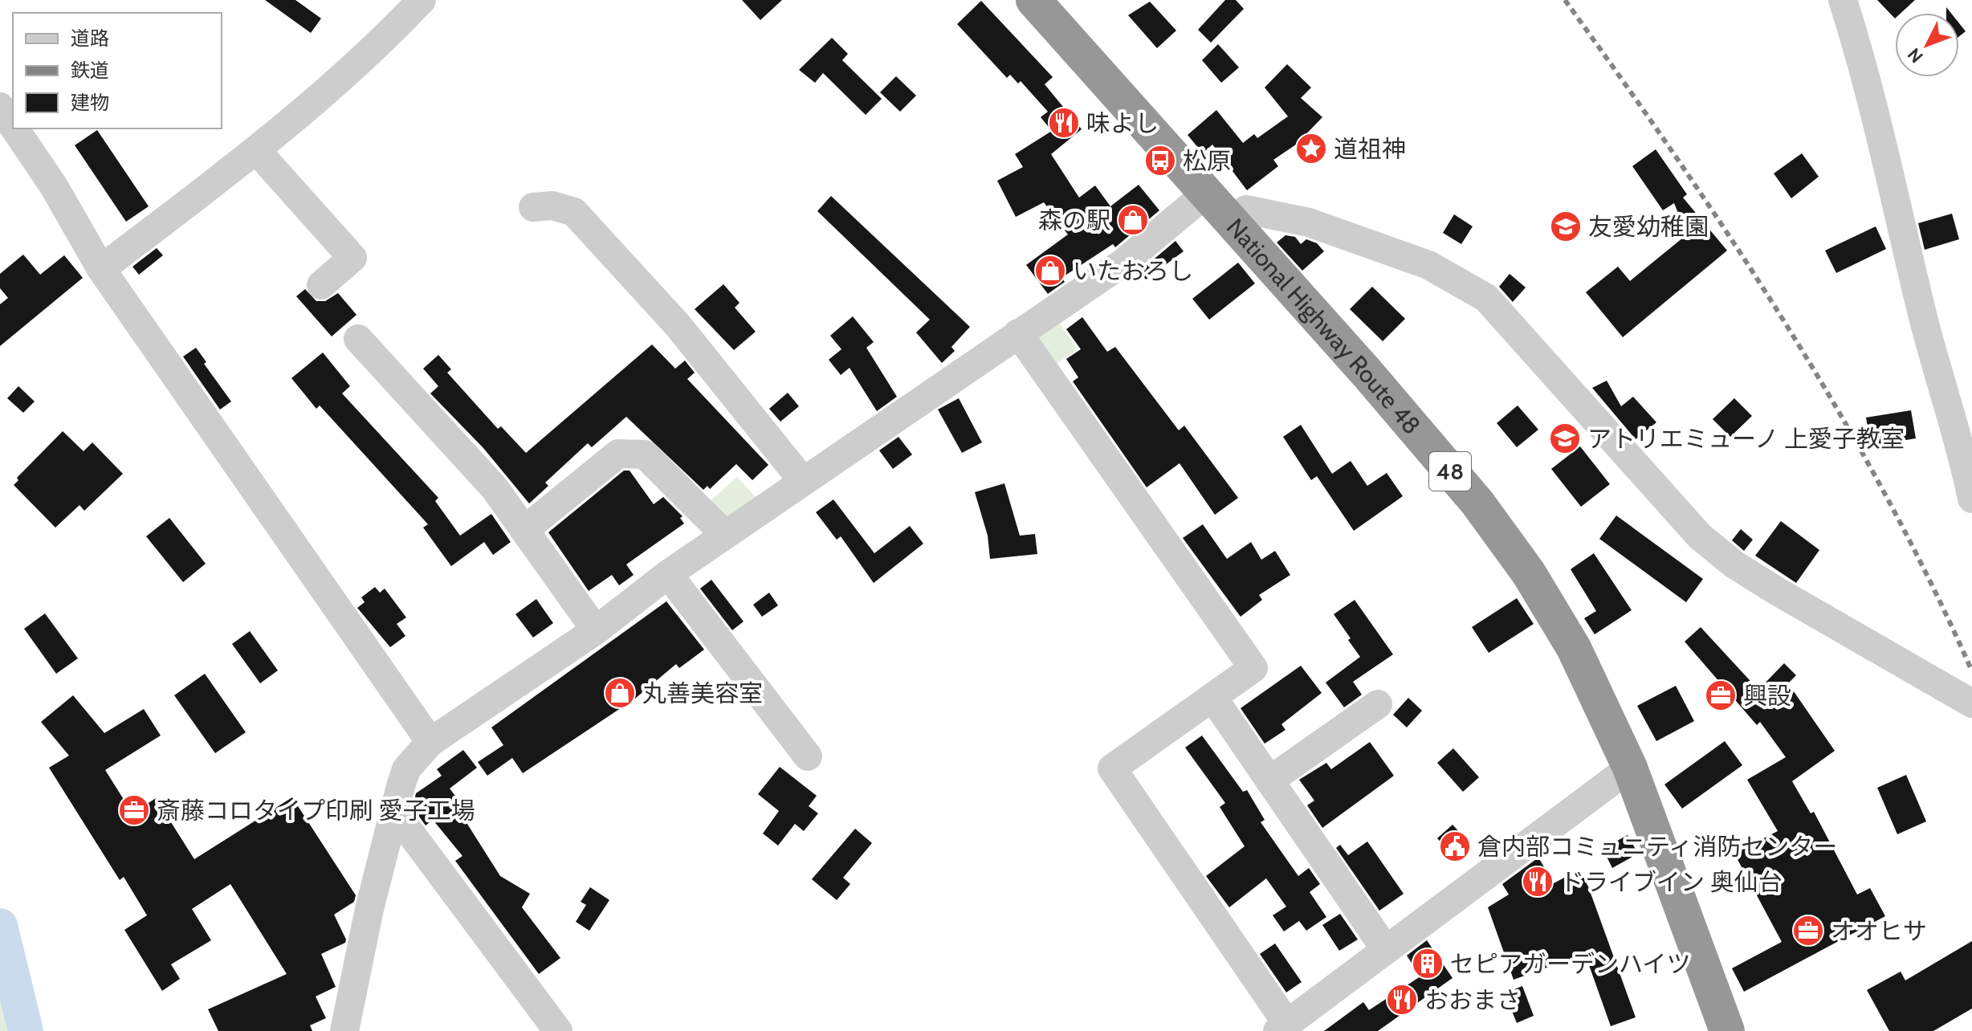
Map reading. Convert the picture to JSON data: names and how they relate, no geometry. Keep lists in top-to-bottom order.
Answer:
{
  "streets": {
    "highway": ["National Highway Route 48", "48"]
  },
  "places": {
    "restaurant": ["味よし", "ドライブイン 奥仙台", "おおまさ"],
    "place": ["道祖神"],
    "bus stop": ["松原"],
    "shop": ["森の駅", "いたおろし", "丸善美容室"],
    "school or university": ["友愛幼稚園", "アトリエミューノ 上愛子教室"],
    "office": ["興設", "斎藤コロタイプ印刷 愛子工場", "オオヒサ"],
    "public building": ["倉内部コミュニティ消防センター"],
    "building": ["セピアガーデンハイツ"]
  },
  "legend": ["道路", "鉄道", "建物"],
  "north": "bottom left"
}
